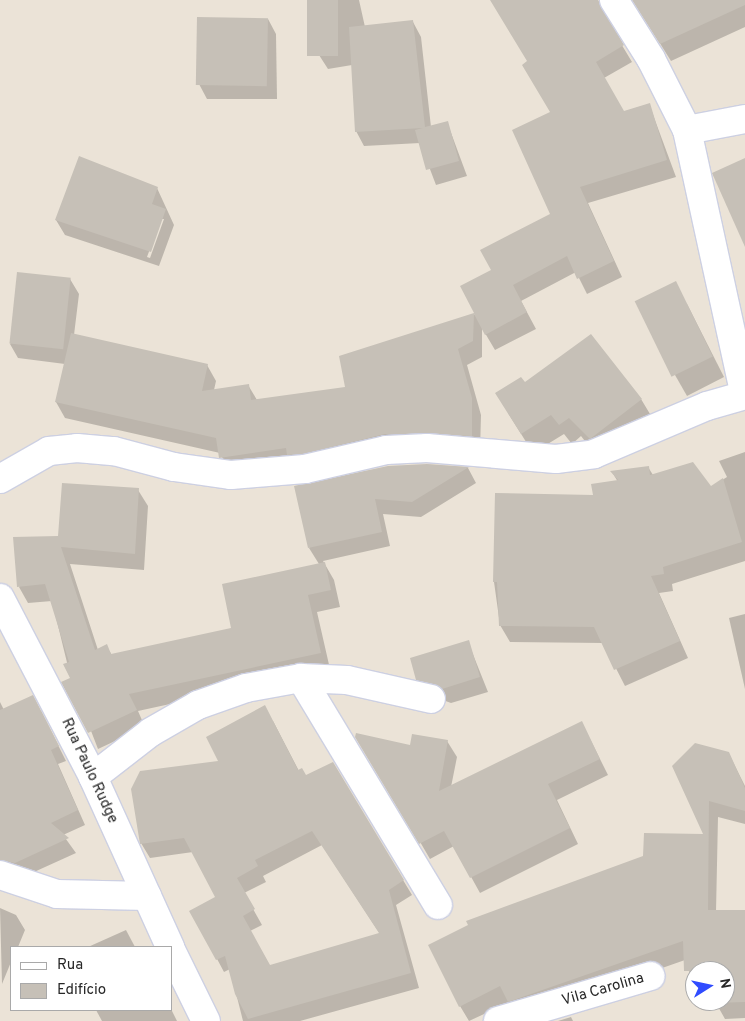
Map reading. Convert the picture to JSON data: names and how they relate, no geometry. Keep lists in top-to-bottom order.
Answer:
{
  "streets": {
    "street": ["Rua Paulo Rudge", "Vila Carolina"]
  },
  "legend": ["Rua", "Edifício"],
  "north": "right"
}
